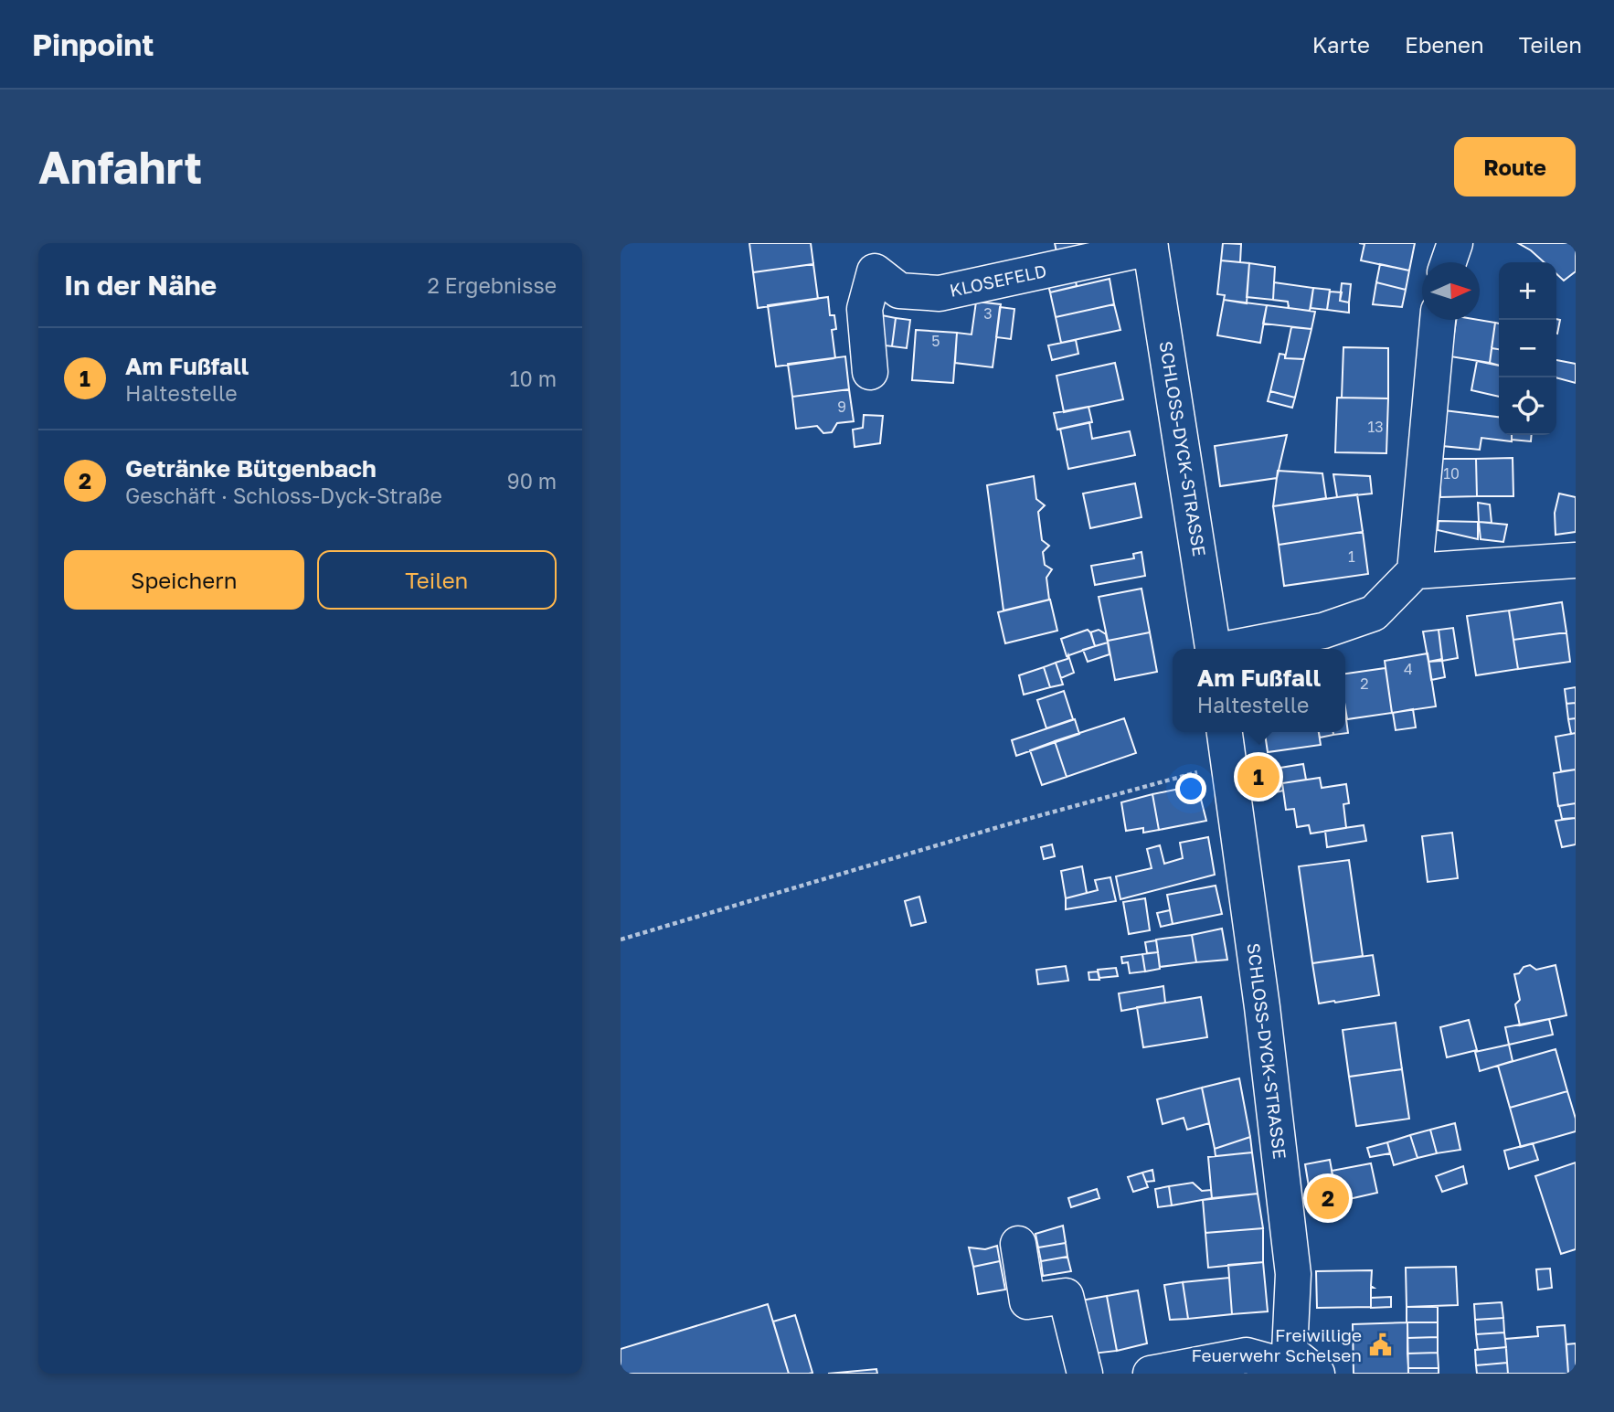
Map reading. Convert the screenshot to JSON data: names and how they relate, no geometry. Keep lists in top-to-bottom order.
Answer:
{
  "streets": {
    "street": ["KLOSEFELD", "SCHLOSS-DYCK-STRASSE"]
  },
  "crossings": [
    ["KLOSEFELD", "SCHLOSS-DYCK-STRASSE"]
  ],
  "places": {
    "public building": ["Freiwillige Feuerwehr Schelsen"]
  },
  "house_numbers": [
    "3",
    "5",
    "9",
    "13",
    "10",
    "1",
    "4",
    "2"
  ],
  "north": "right",
  "page": {
    "header": "Pinpoint",
    "nav": ["Karte", "Ebenen", "Teilen"],
    "buttons": [
      "Route",
      ["Speichern", "Teilen"]
    ],
    "title": "Anfahrt",
    "heading": ["In der Nähe", "2 Ergebnisse"],
    "map_buttons": ["+", "−"],
    "list": [
      {
        "mark": "1",
        "name": "Am Fußfall",
        "note": "Haltestelle",
        "value": "10 m"
      },
      {
        "mark": "2",
        "name": "Getränke Bütgenbach",
        "note": "Geschäft · Schloss-Dyck-Straße",
        "value": "90 m"
      }
    ],
    "popup": ["Am Fußfall", "Haltestelle"],
    "pins": ["1", "2"]
  }
}
